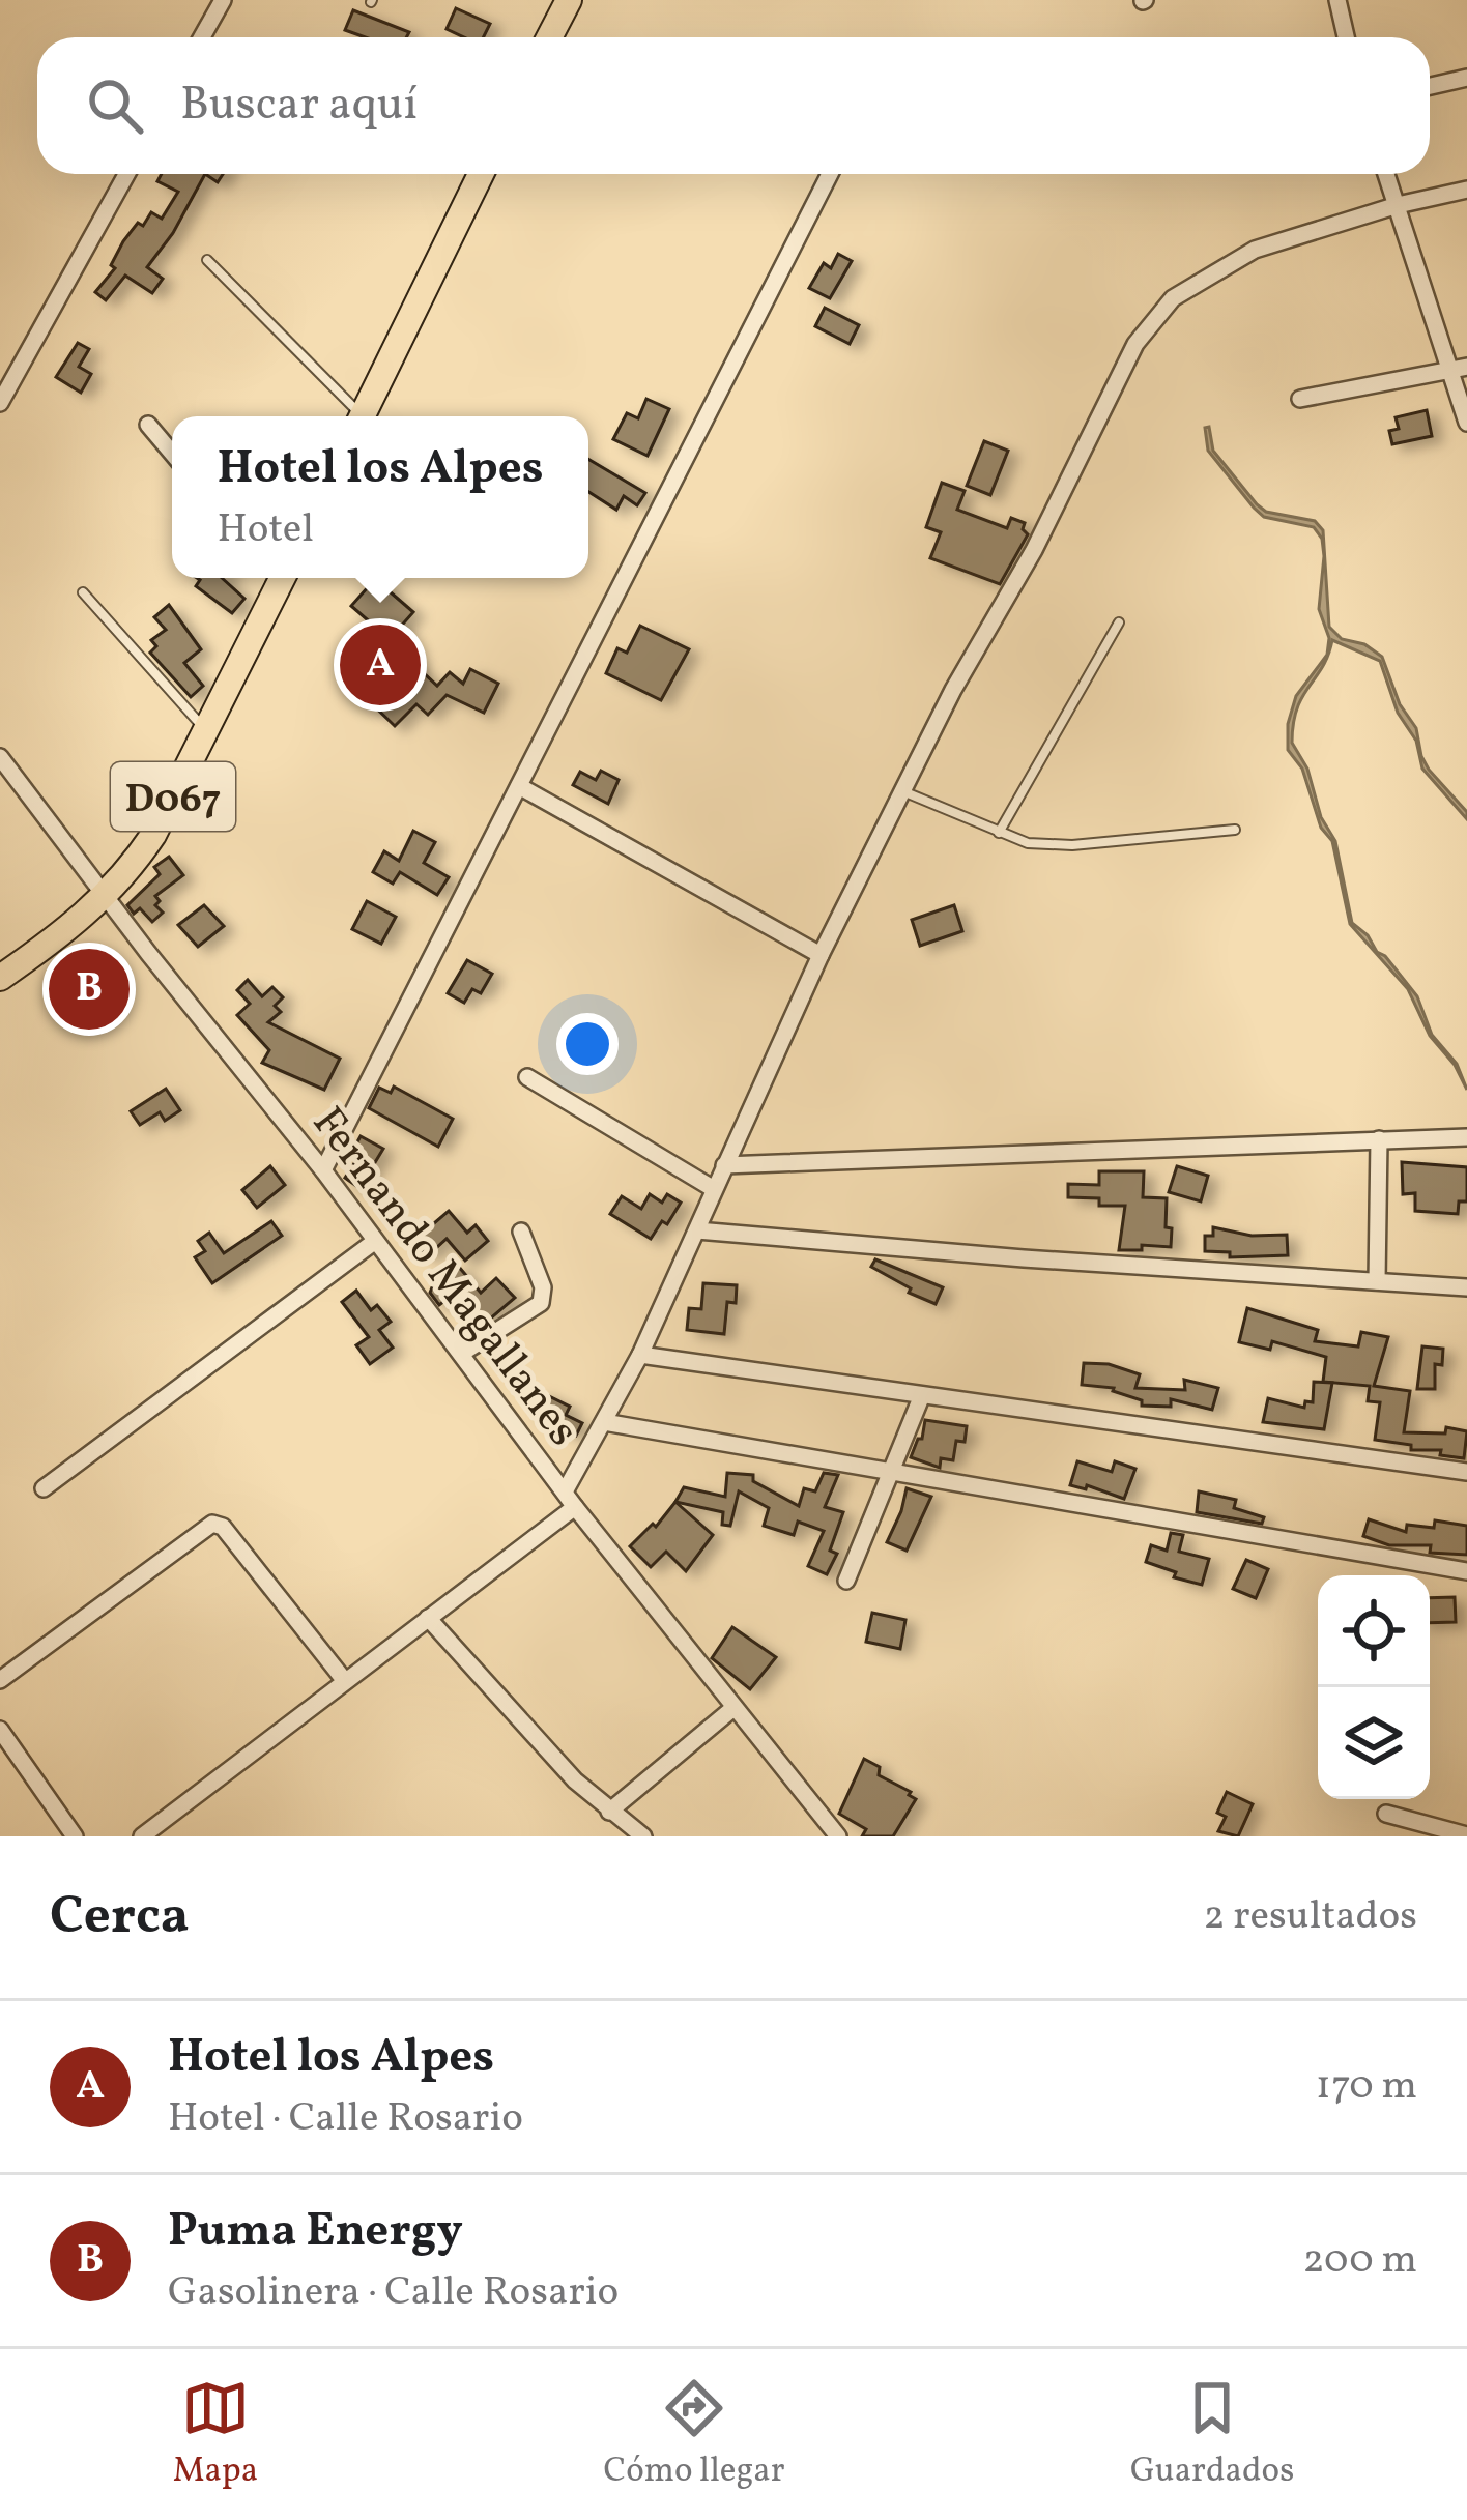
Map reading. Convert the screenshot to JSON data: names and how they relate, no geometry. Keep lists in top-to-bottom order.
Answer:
{
  "streets": {
    "main road": ["D067"],
    "street": ["Fernando Magallanes"]
  },
  "crossings": [
    ["D067", "Fernando Magallanes"]
  ],
  "page": {
    "search": "Buscar aquí",
    "popup": ["Hotel los Alpes", "Hotel"],
    "pins": ["A", "B"],
    "heading": ["Cerca", "2 resultados"],
    "list": [
      {
        "mark": "A",
        "name": "Hotel los Alpes",
        "note": "Hotel · Calle Rosario",
        "value": "170 m"
      },
      {
        "mark": "B",
        "name": "Puma Energy",
        "note": "Gasolinera · Calle Rosario",
        "value": "200 m"
      }
    ],
    "nav": ["Mapa", "Cómo llegar", "Guardados"]
  }
}
